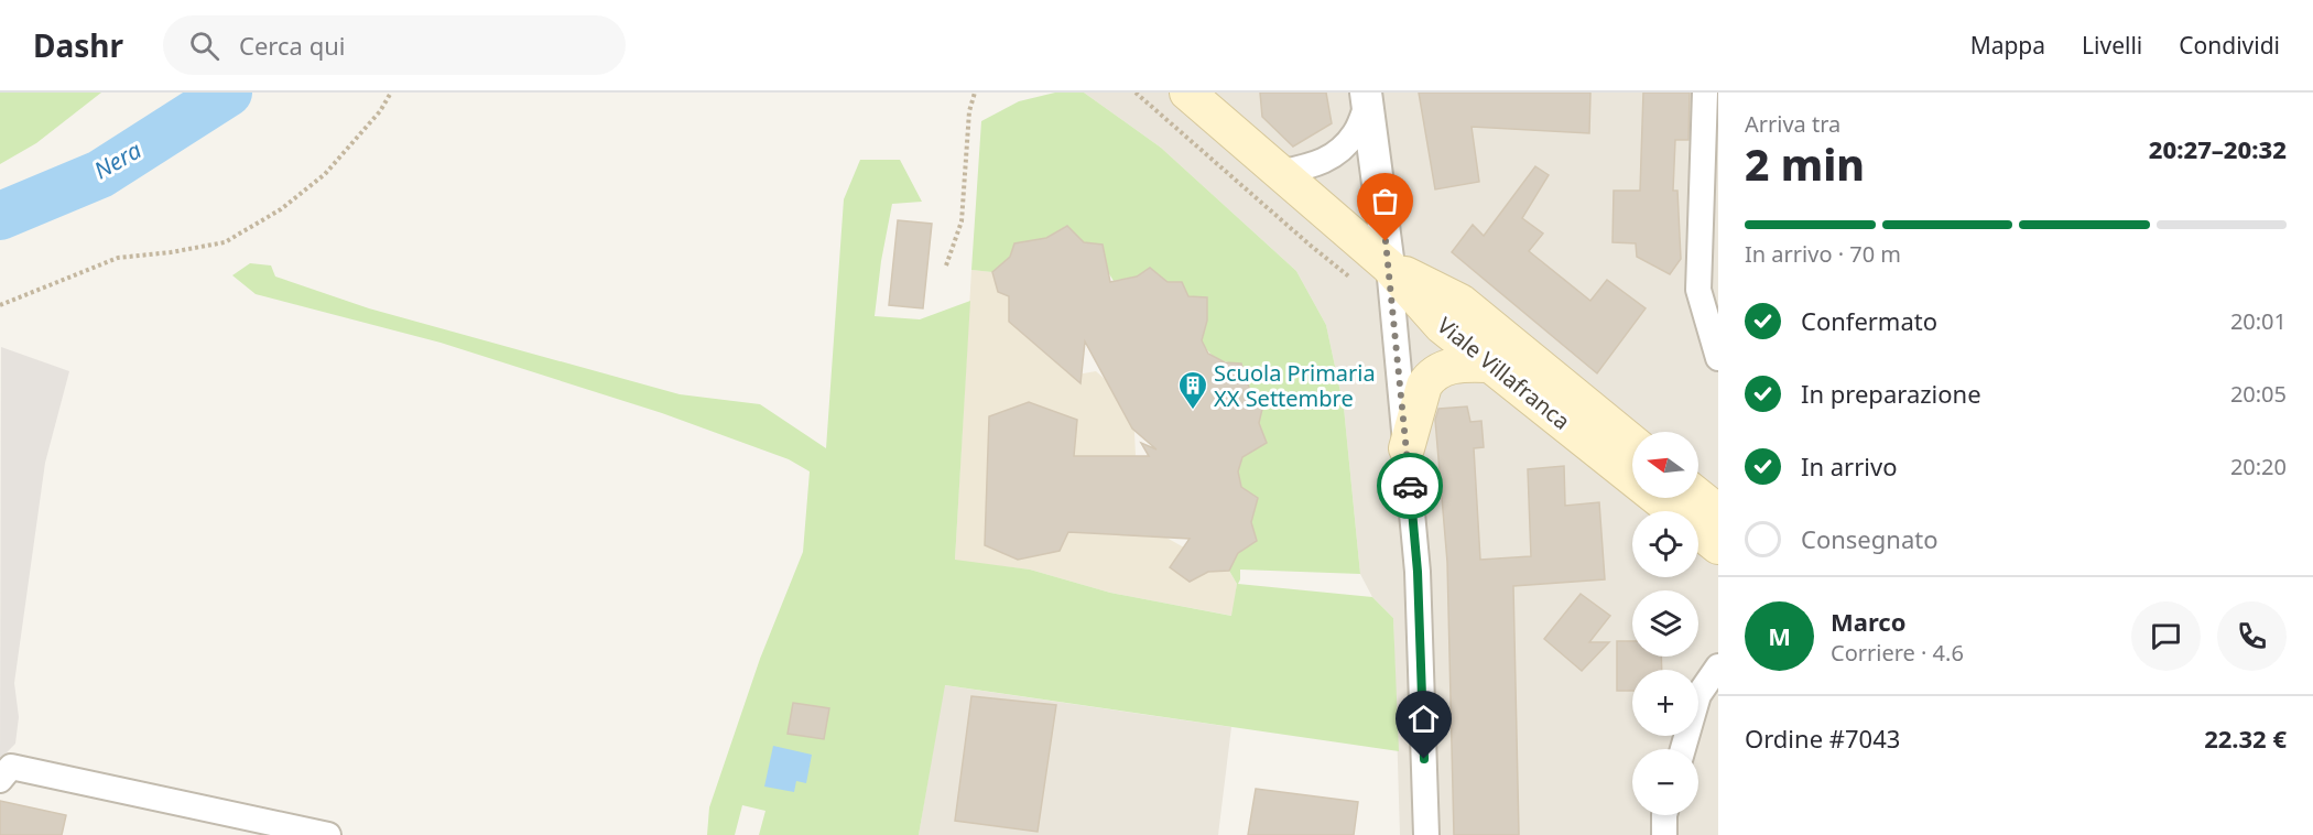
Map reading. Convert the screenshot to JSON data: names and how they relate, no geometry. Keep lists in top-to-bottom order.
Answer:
{
  "streets": {
    "main road": ["Viale Villafranca"]
  },
  "water": ["Nera"],
  "places": {
    "building": ["Scuola Primaria XX Settembre"]
  },
  "north": "left",
  "page": {
    "header": "Dashr",
    "search": "Cerca qui",
    "nav": ["Mappa", "Livelli", "Condividi"],
    "heading": ["2 min", "Arriva tra", "20:27–20:32"],
    "panel": [
      "Marco",
      "Corriere · 4.6",
      "Ordine #7043",
      "22.32 €"
    ],
    "bar": "In arrivo · 70 m",
    "list": [
      ["Confermato", "20:01"],
      ["In preparazione", "20:05"],
      ["In arrivo", "20:20"],
      "Consegnato"
    ],
    "map_buttons": ["+", "−"],
    "round": "M"
  }
}
